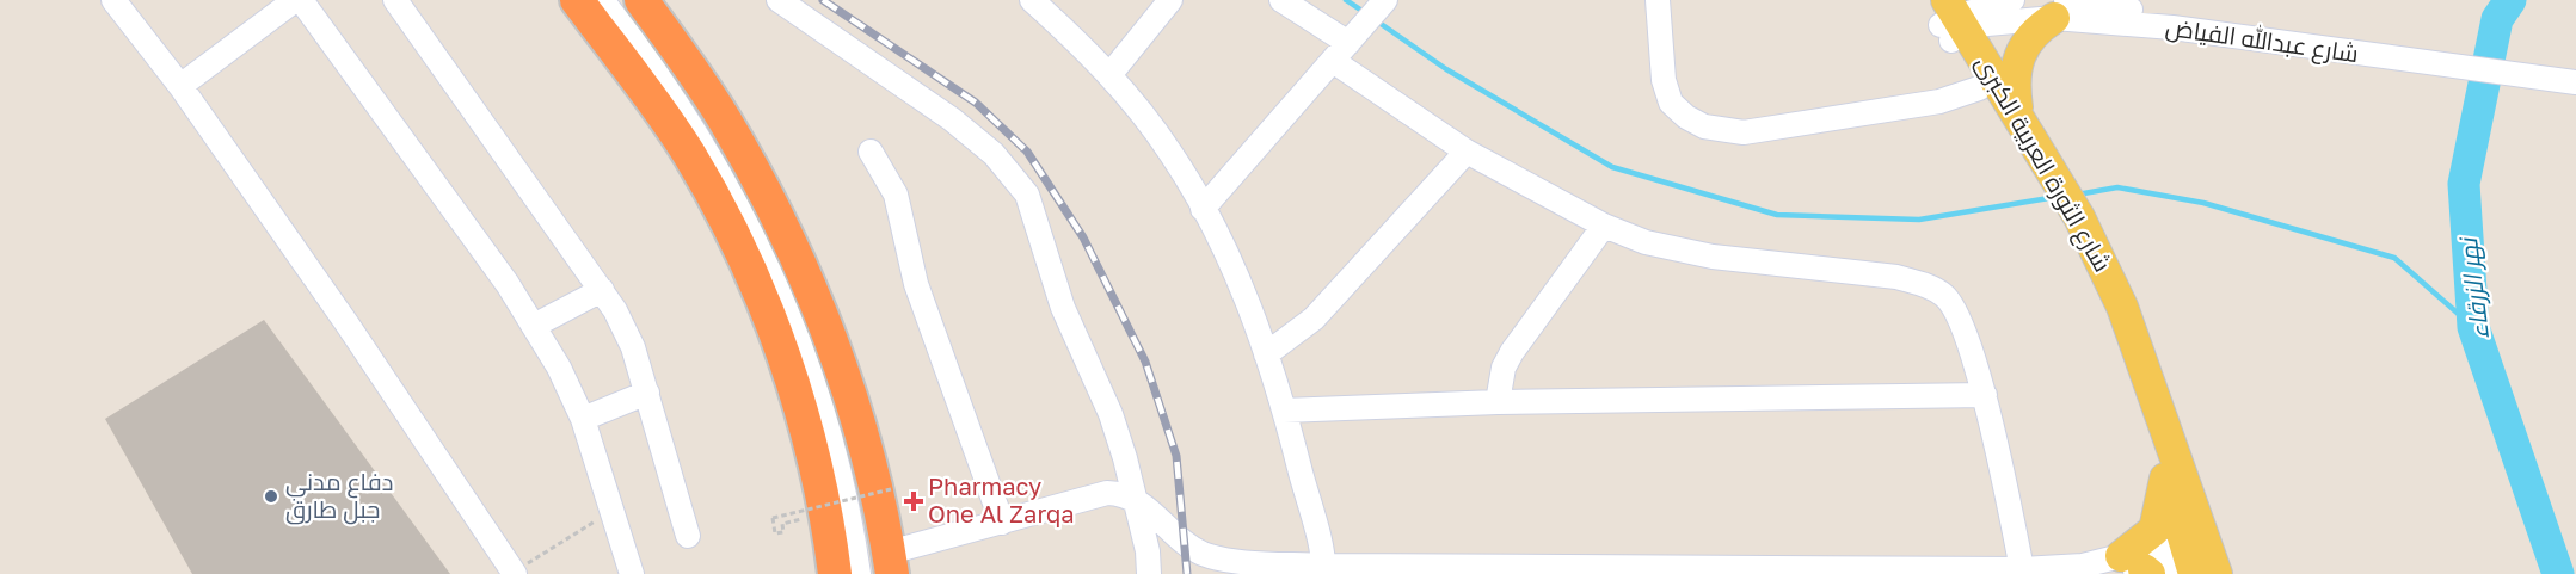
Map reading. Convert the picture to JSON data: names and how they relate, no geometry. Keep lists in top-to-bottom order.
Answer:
{
  "streets": {
    "main road": ["شارع الثورة العربية الكبرى"],
    "street": ["شارع عبدالله الفياض"]
  },
  "crossings": [
    ["شارع عبدالله الفياض", "شارع الثورة العربية الكبرى"]
  ],
  "water": ["نهر الزرقاء"],
  "places": {
    "other": ["دفاع مدني جبل طارق"],
    "health": ["Pharmacy One Al Zarqa"]
  }
}
